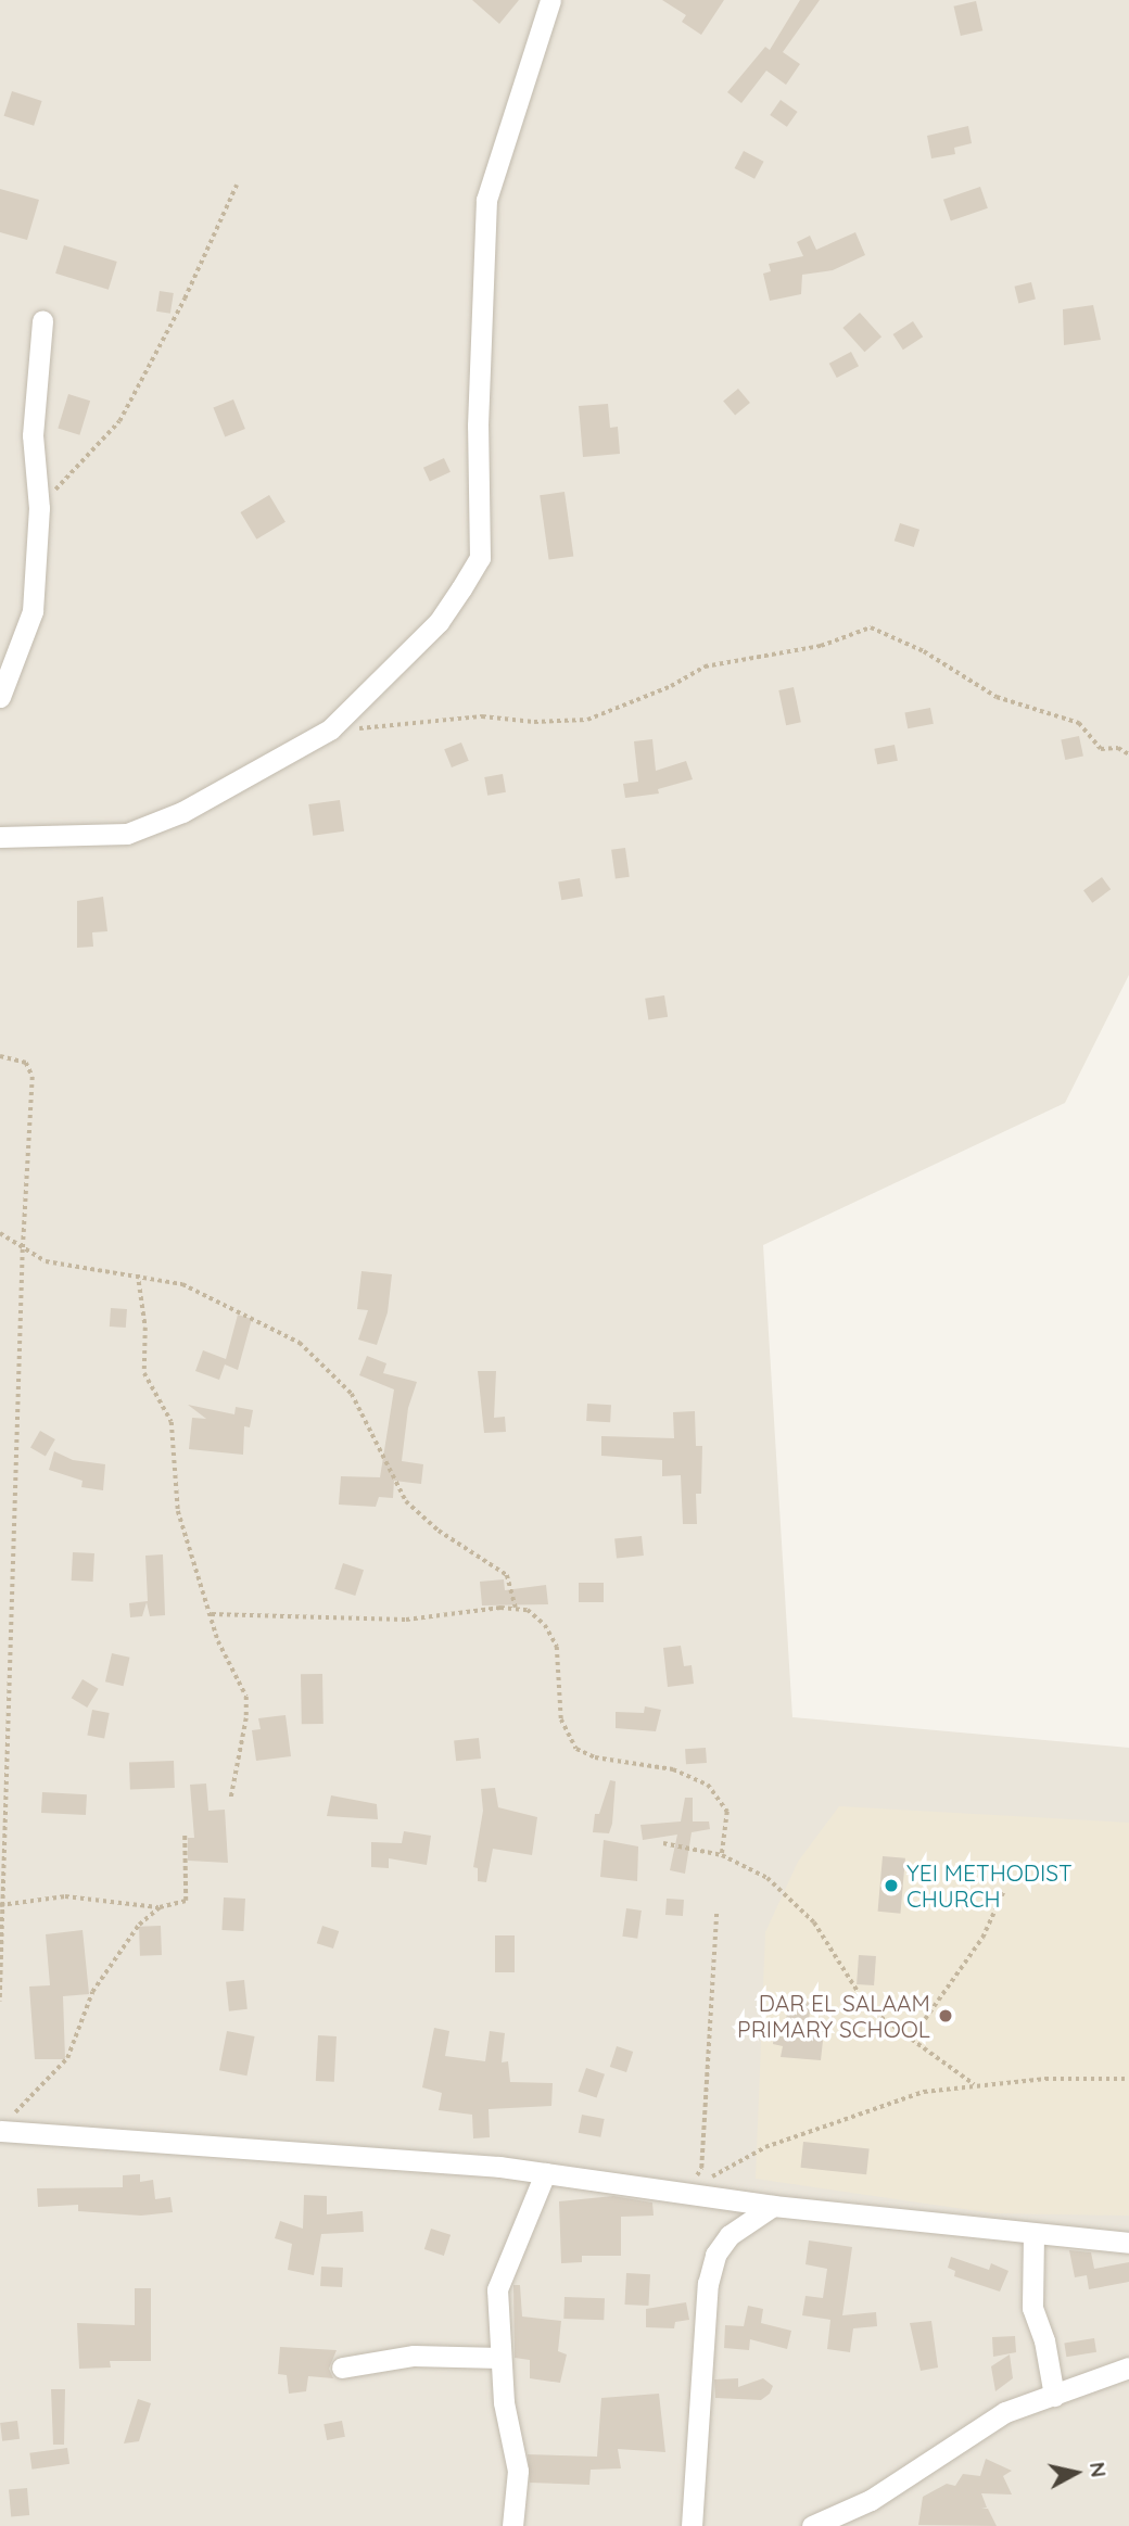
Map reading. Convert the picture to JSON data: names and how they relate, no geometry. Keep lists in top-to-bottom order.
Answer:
{
  "places": ["YEI METHODIST CHURCH", "DAR EL SALAAM PRIMARY SCHOOL"],
  "north": "right"
}
